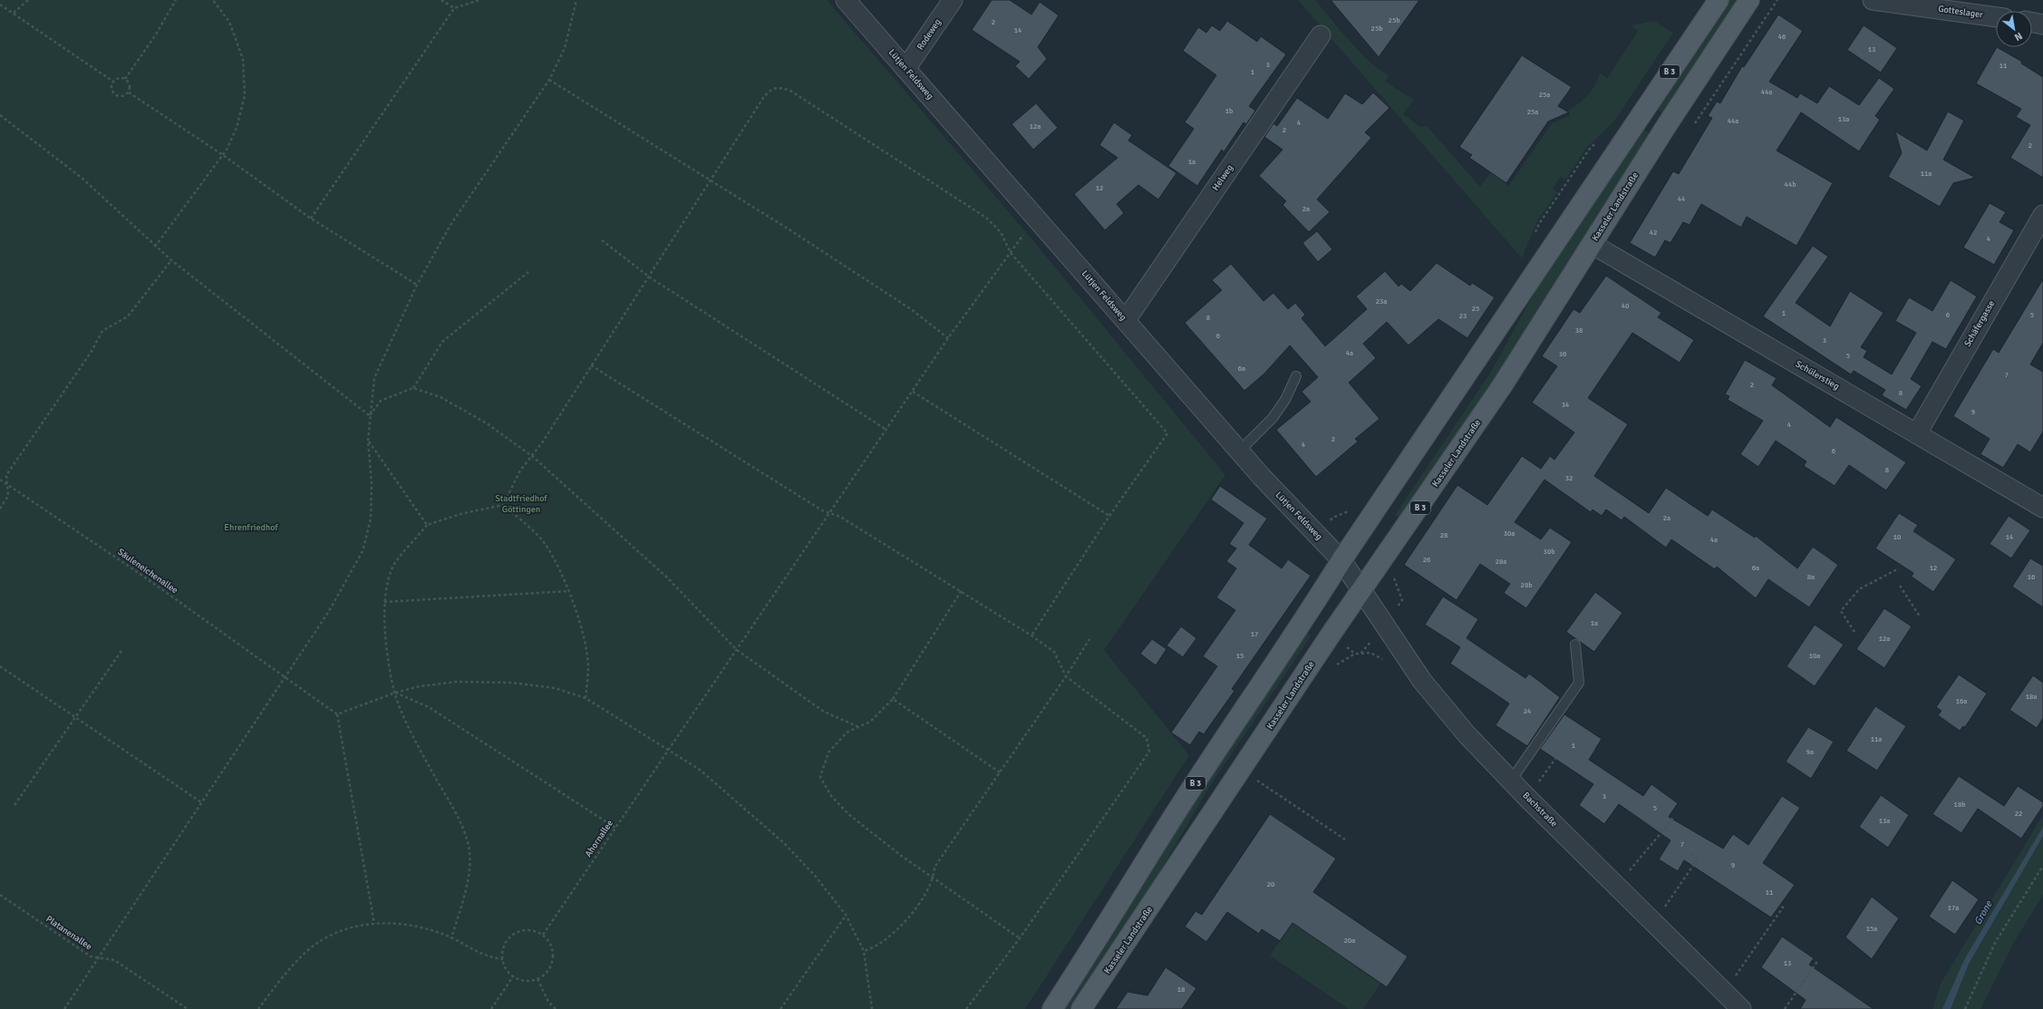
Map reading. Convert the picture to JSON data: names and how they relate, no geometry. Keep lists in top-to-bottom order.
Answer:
{
  "streets": {
    "main road": ["B 3", "Kasseler Landstraße"],
    "street": [
      "Gotteslager",
      "Rodeweg",
      "Lütjen Feldsweg",
      "Helweg",
      "Schäfergasse",
      "Schülerstieg",
      "Bachstraße"
    ],
    "path": ["Säuleneichenallee", "Ahornallee", "Platanenallee"]
  },
  "crossings": [
    ["Rodeweg", "Lütjen Feldsweg"],
    ["B 3", "Lütjen Feldsweg"],
    ["Lütjen Feldsweg", "Helweg"],
    ["Lütjen Feldsweg", "Kasseler Landstraße"],
    ["Lütjen Feldsweg", "Bachstraße"],
    ["Lütjen Feldsweg", "Ahornallee"],
    ["Kasseler Landstraße", "Schülerstieg"],
    ["Kasseler Landstraße", "Bachstraße"],
    ["Schäfergasse", "Schülerstieg"]
  ],
  "water": ["Grone"],
  "parks": ["Stadtfriedhof Göttingen", "Ehrenfriedhof"],
  "house_numbers": [
    "25b",
    "2",
    "25b",
    "14",
    "46",
    "13",
    "3",
    "11",
    "1",
    "44a",
    "25a",
    "1b",
    "25a",
    "13a",
    "44a",
    "4",
    "12a",
    "2",
    "2",
    "1a",
    "11a",
    "44b",
    "12",
    "44",
    "2a",
    "42",
    "4",
    "23a",
    "40",
    "25",
    "1",
    "6",
    "5",
    "23",
    "8",
    "38",
    "6",
    "3",
    "4a",
    "36",
    "5",
    "6a",
    "7",
    "2",
    "8",
    "34",
    "9",
    "4",
    "2",
    "4",
    "6",
    "8",
    "32",
    "2a",
    "30a",
    "28",
    "10",
    "14",
    "4a",
    "30b",
    "26",
    "28a",
    "6a",
    "12",
    "8a",
    "16",
    "28b",
    "1a",
    "17",
    "12a",
    "15",
    "10a",
    "18a",
    "16a",
    "24",
    "11a",
    "1",
    "9a",
    "3",
    "18b",
    "5",
    "22",
    "13a",
    "7",
    "9",
    "20",
    "11",
    "17a",
    "15a",
    "20a",
    "13",
    "18"
  ],
  "north": "bottom right"
}
